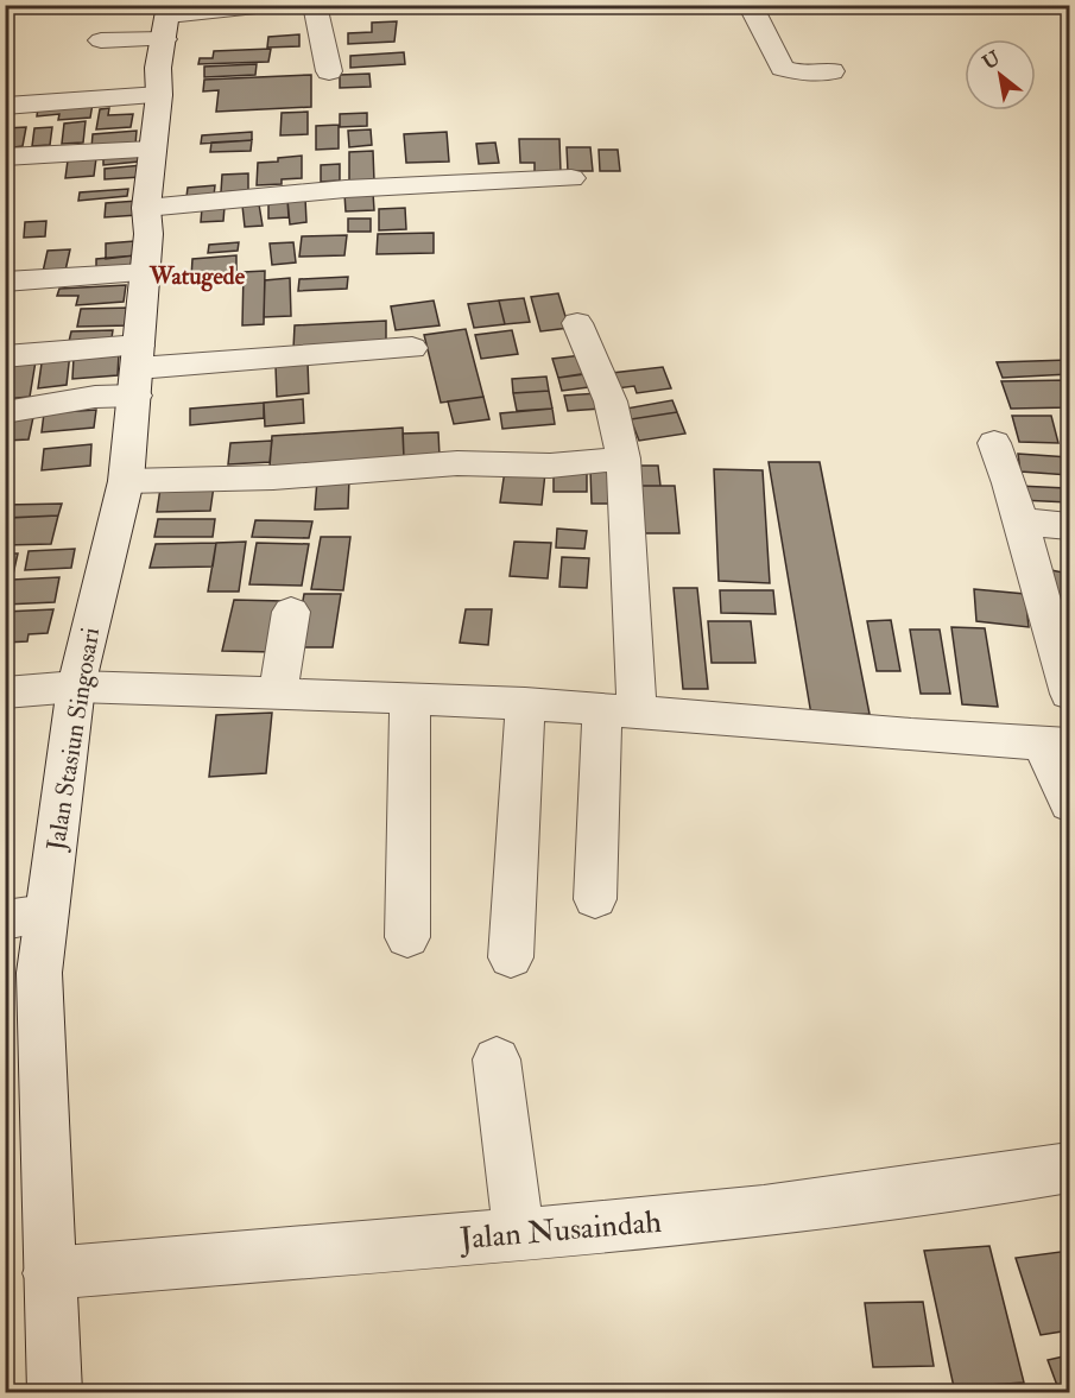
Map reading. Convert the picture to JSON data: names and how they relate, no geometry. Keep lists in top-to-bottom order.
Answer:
{
  "streets": {
    "street": ["Jalan Stasiun Singosari", "Jalan Nusaindah"]
  },
  "crossings": [
    ["Jalan Stasiun Singosari", "Jalan Nusaindah"]
  ],
  "districts": ["Watugede"],
  "north": "top left"
}
